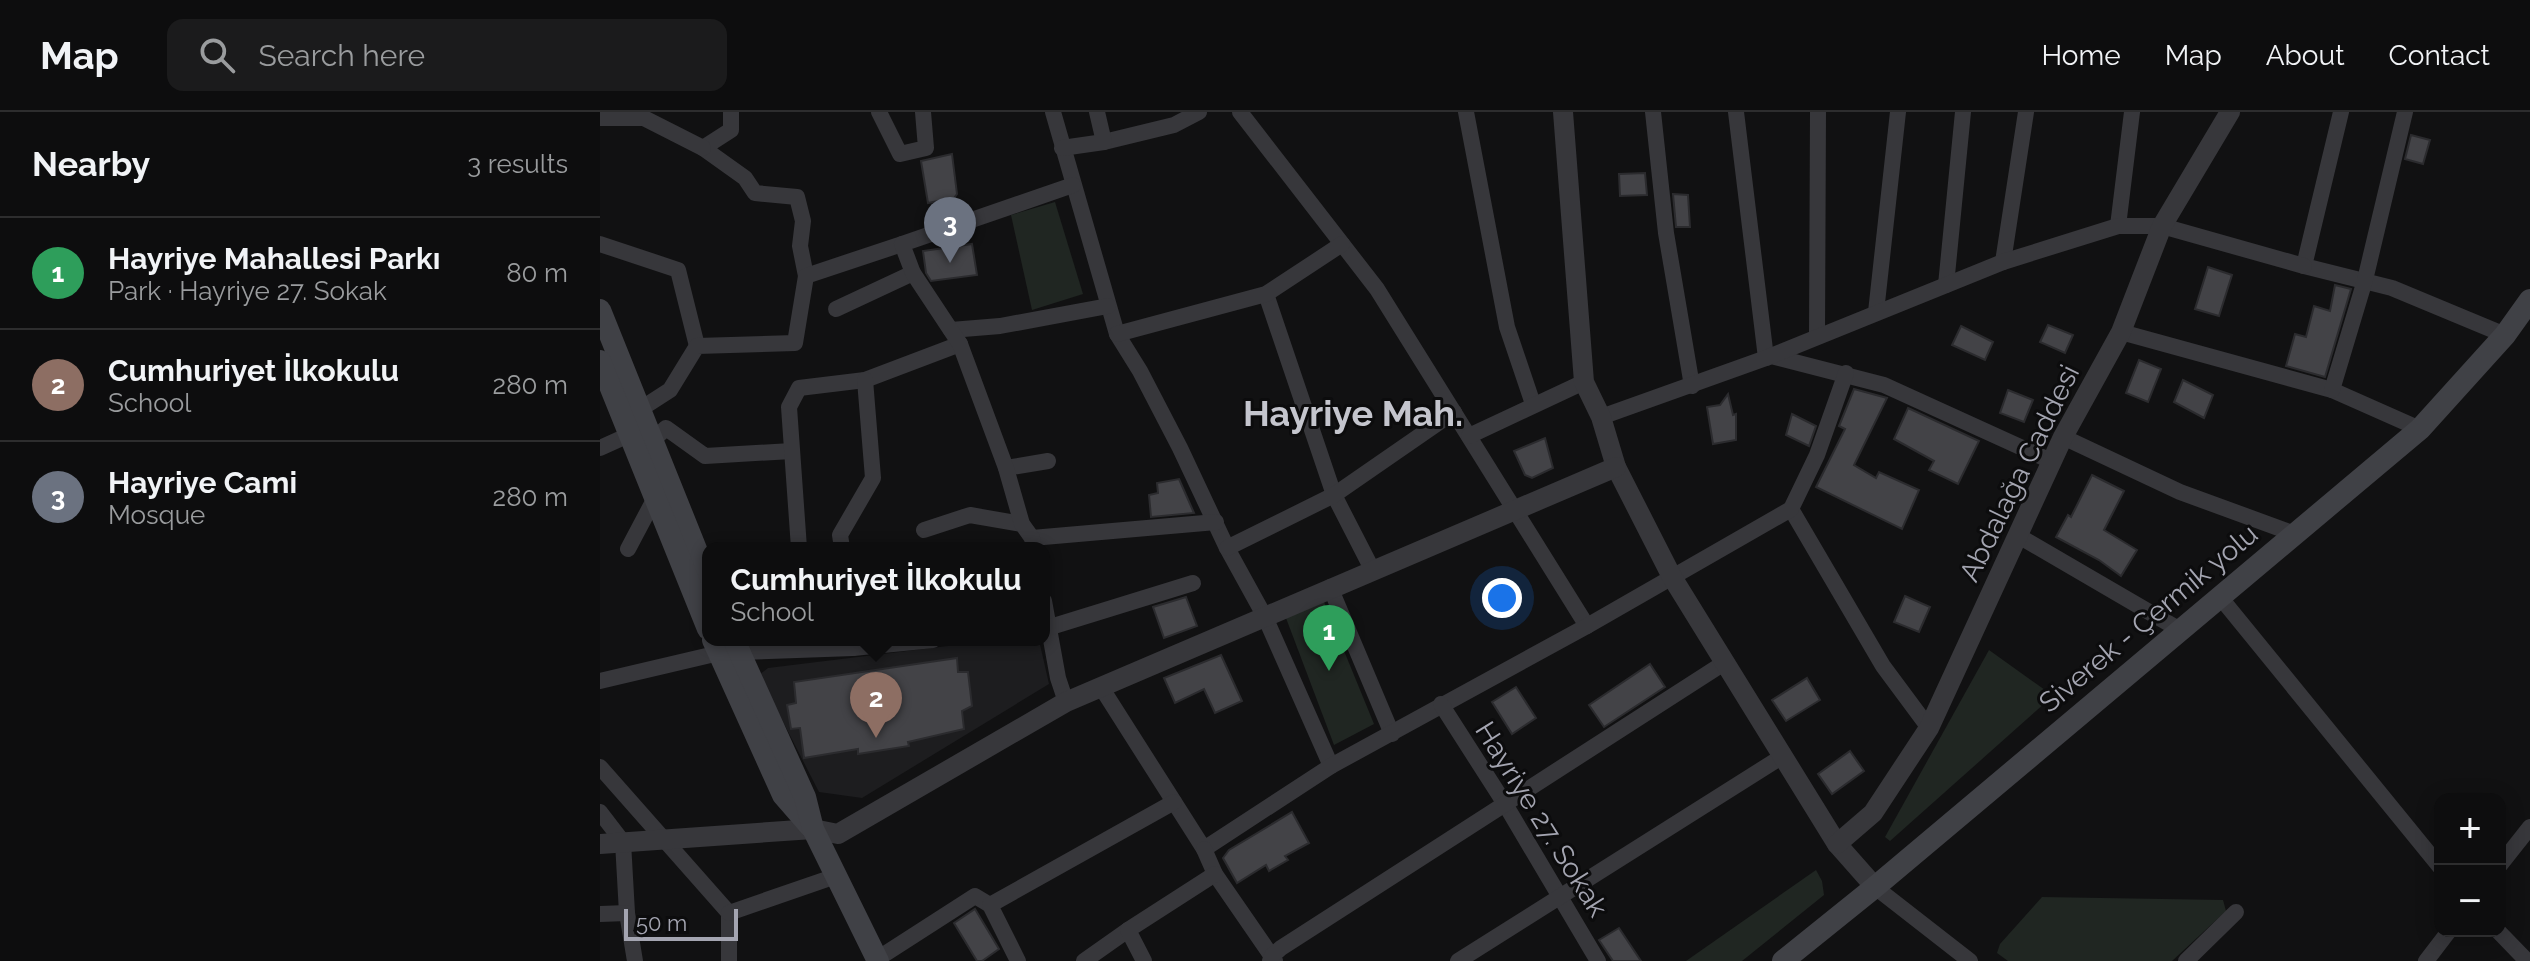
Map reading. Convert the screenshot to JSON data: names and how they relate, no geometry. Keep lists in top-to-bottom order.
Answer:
{
  "streets": {
    "main road": ["Siverek - Çermik yolu"],
    "street": ["Abdalağa Caddesi", "Hayriye 27. Sokak"]
  },
  "districts": ["Hayriye Mah."],
  "scale_bar": "50 m",
  "page": {
    "header": "Map",
    "search": "Search here",
    "nav": [
      "Home",
      "Map",
      "About",
      "Contact"
    ],
    "heading": ["Nearby", "3 results"],
    "pins": ["3", "1", "2"],
    "list": [
      {
        "mark": "1",
        "name": "Hayriye Mahallesi Parkı",
        "note": "Park · Hayriye 27. Sokak",
        "value": "80 m"
      },
      {
        "mark": "2",
        "name": "Cumhuriyet İlkokulu",
        "note": "School",
        "value": "280 m"
      },
      {
        "mark": "3",
        "name": "Hayriye Cami",
        "note": "Mosque",
        "value": "280 m"
      }
    ],
    "popup": ["Cumhuriyet İlkokulu", "School"],
    "map_buttons": ["+", "−"],
    "scale": "50 m"
  }
}
